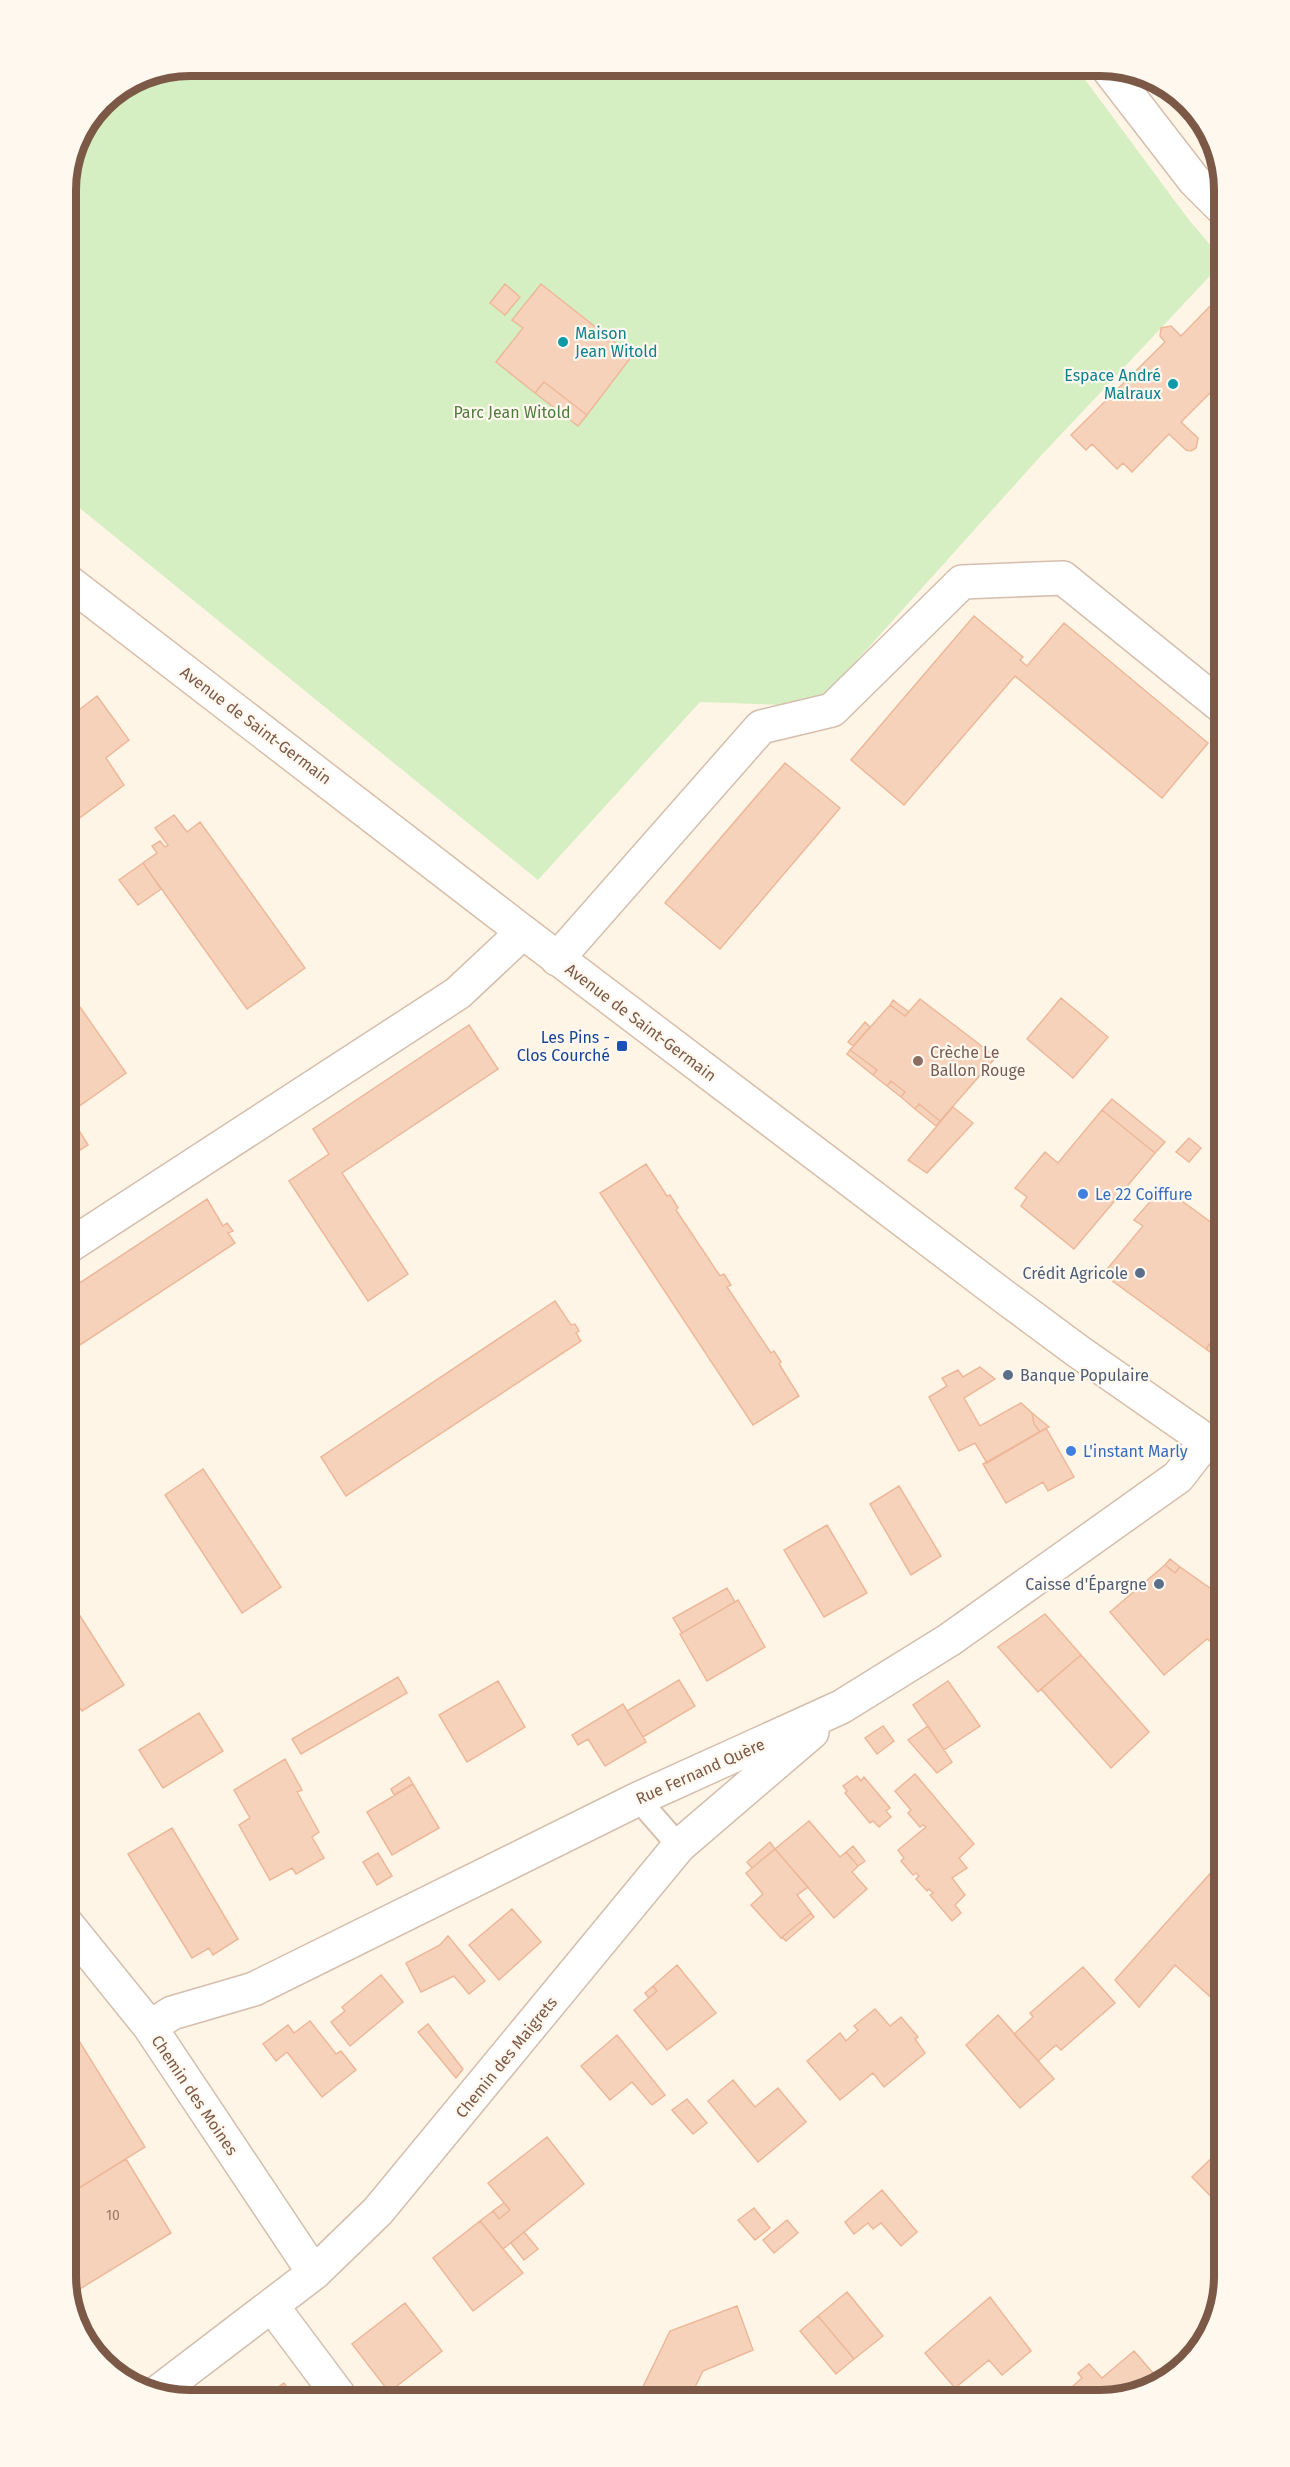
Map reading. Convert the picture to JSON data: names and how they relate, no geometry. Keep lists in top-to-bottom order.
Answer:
{
  "streets": {
    "street": [
      "Avenue de Saint-Germain",
      "Rue Fernand Quère",
      "Chemin des Maigrets",
      "Chemin des Moines"
    ]
  },
  "crossings": [
    ["Rue Fernand Quère", "Chemin des Maigrets"],
    ["Rue Fernand Quère", "Chemin des Moines"],
    ["Chemin des Maigrets", "Chemin des Moines"]
  ],
  "parks": ["Parc Jean Witold"],
  "places": {
    "other": [
      "Maison Jean Witold",
      "Espace André Malraux",
      "Crèche Le Ballon Rouge",
      "Le 22 Coiffure",
      "Crédit Agricole",
      "Banque Populaire",
      "L'instant Marly",
      "Caisse d'Épargne"
    ],
    "transit": ["Les Pins - Clos Courché"]
  },
  "house_numbers": ["10"]
}
